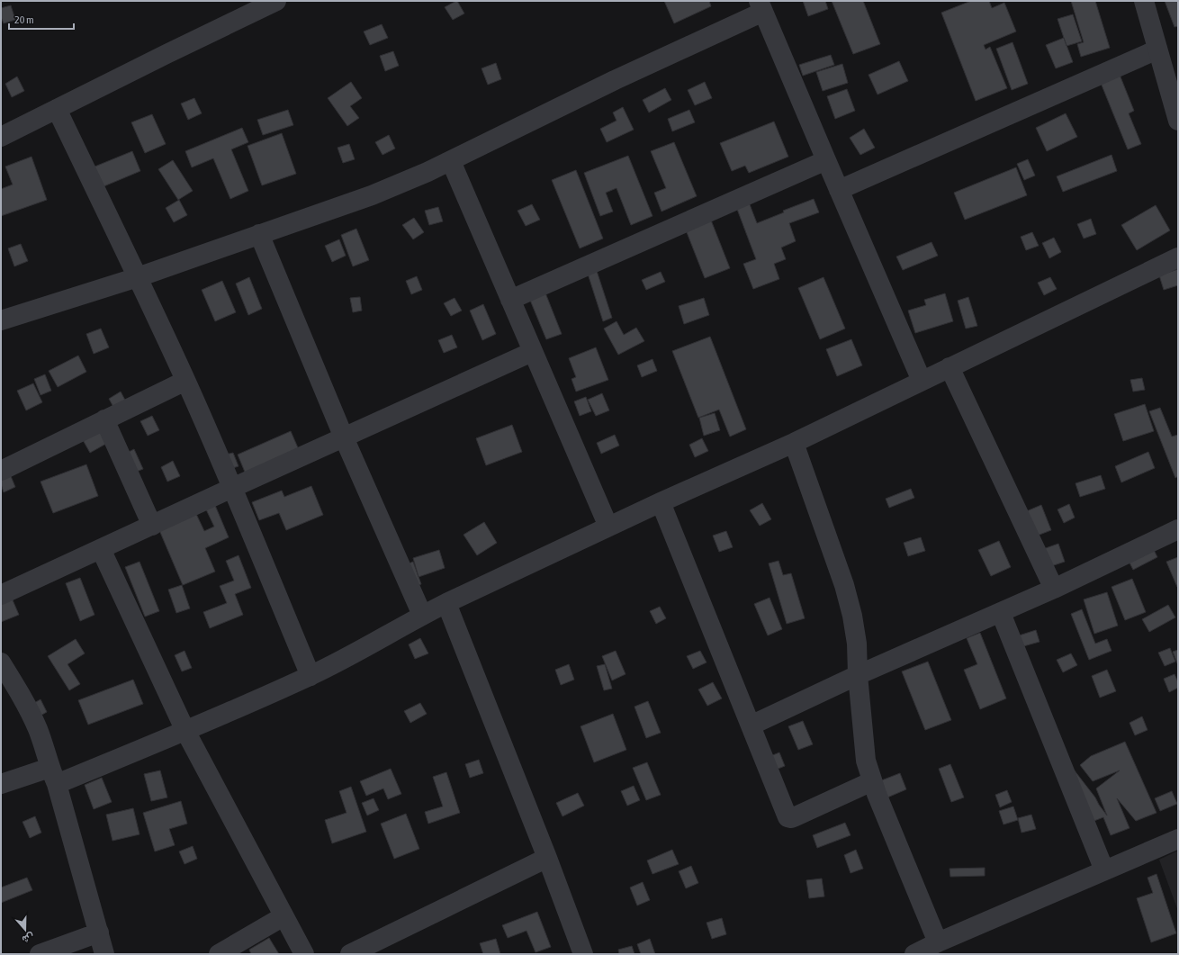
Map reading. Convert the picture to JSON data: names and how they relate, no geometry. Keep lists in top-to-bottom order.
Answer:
{
  "scale_bar": "20 m",
  "north": "bottom"
}
